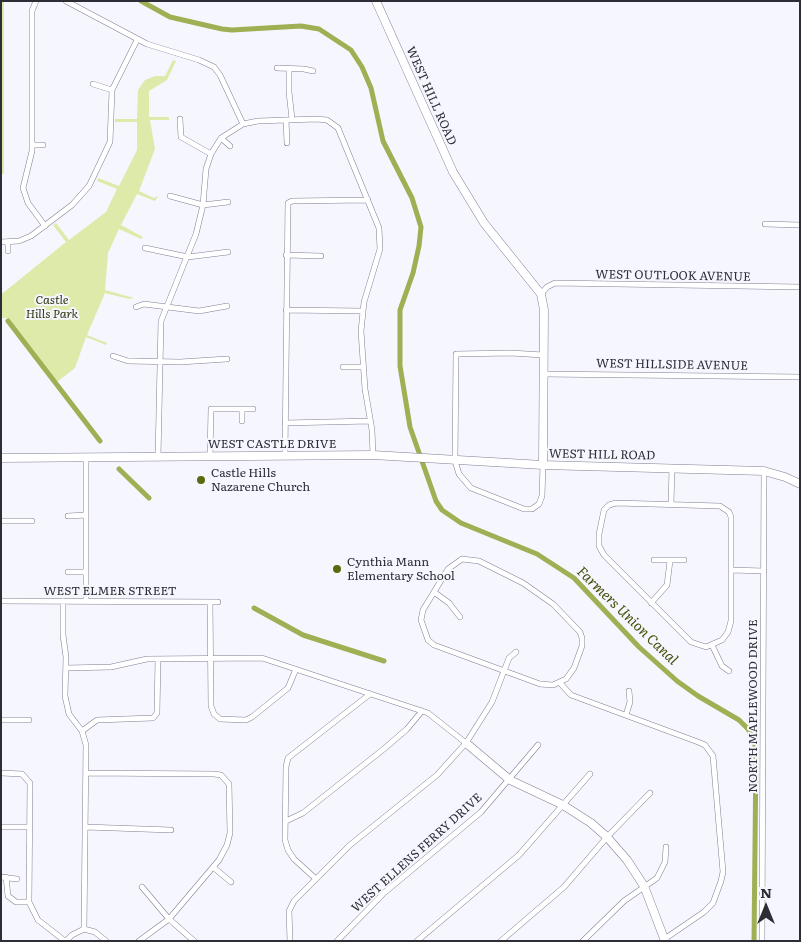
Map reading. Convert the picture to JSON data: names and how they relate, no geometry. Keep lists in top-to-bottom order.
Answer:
{
  "streets": {
    "street": [
      "WEST HILL ROAD",
      "WEST OUTLOOK AVENUE",
      "WEST HILLSIDE AVENUE",
      "WEST CASTLE DRIVE",
      "WEST ELMER STREET",
      "NORTH MAPLEWOOD DRIVE",
      "WEST ELLENS FERRY DRIVE"
    ]
  },
  "crossings": [
    ["WEST HILL ROAD", "WEST OUTLOOK AVENUE"],
    ["WEST HILL ROAD", "WEST HILLSIDE AVENUE"],
    ["WEST HILL ROAD", "WEST CASTLE DRIVE"],
    ["WEST HILL ROAD", "NORTH MAPLEWOOD DRIVE"]
  ],
  "water": ["Farmers Union Canal"],
  "parks": ["Castle Hills Park"],
  "places": ["Castle Hills Nazarene Church", "Cynthia Mann Elementary School"],
  "north": "top"
}
